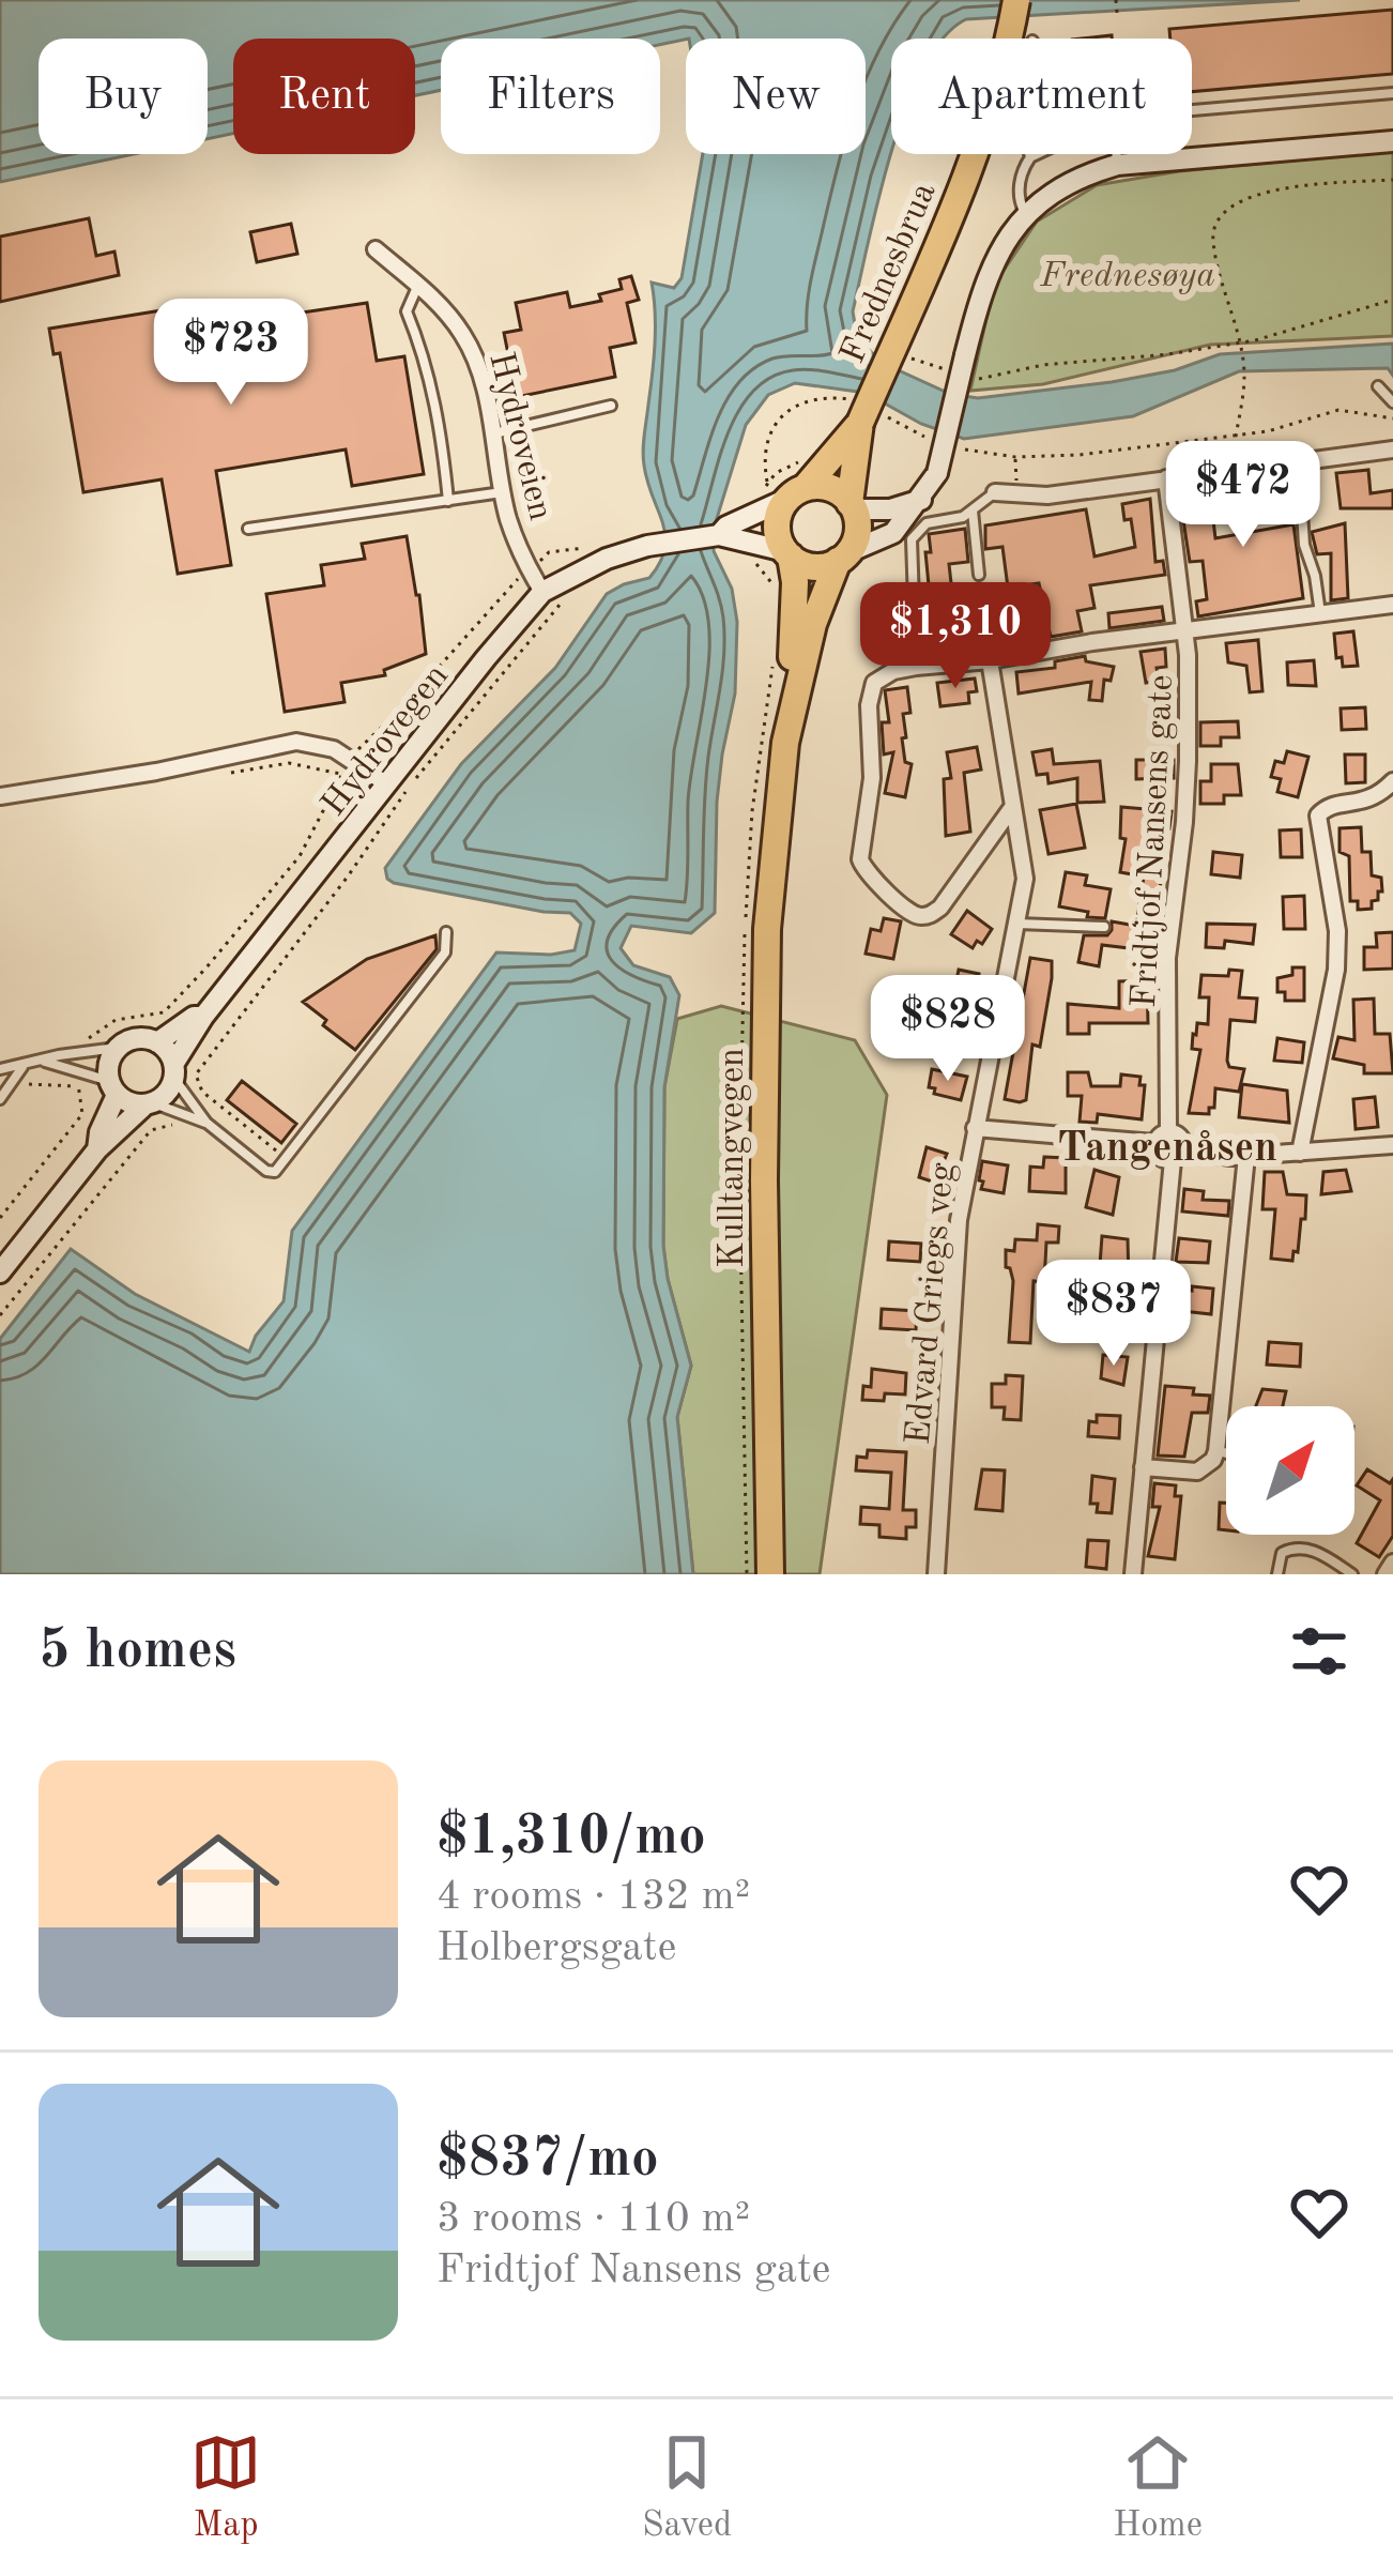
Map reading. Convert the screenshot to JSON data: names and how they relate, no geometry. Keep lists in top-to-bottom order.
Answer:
{
  "streets": {
    "highway": ["Frednesbrua", "Kulltangvegen"],
    "street": [
      "Hydroveien",
      "Hydrovegen",
      "Fridtjof Nansens gate",
      "Edvard Griegs veg"
    ]
  },
  "crossings": [
    ["Hydroveien", "Hydrovegen"]
  ],
  "districts": ["Tangenåsen"],
  "parks": ["Frednesøya"],
  "north": "top right",
  "page": {
    "chip": [
      "Buy",
      "Rent",
      "Filters",
      "New",
      "Apartment"
    ],
    "price": [
      "$723",
      "$472",
      "$1,310",
      "$828",
      "$837"
    ],
    "heading": "5 homes",
    "list": [
      {
        "name": "$1,310/mo",
        "note": "4 rooms · 132 m² · Holbergsgate"
      },
      {
        "name": "$837/mo",
        "note": "3 rooms · 110 m² · Fridtjof Nansens gate"
      }
    ],
    "tabs": ["Map", "Saved", "Home"]
  }
}
